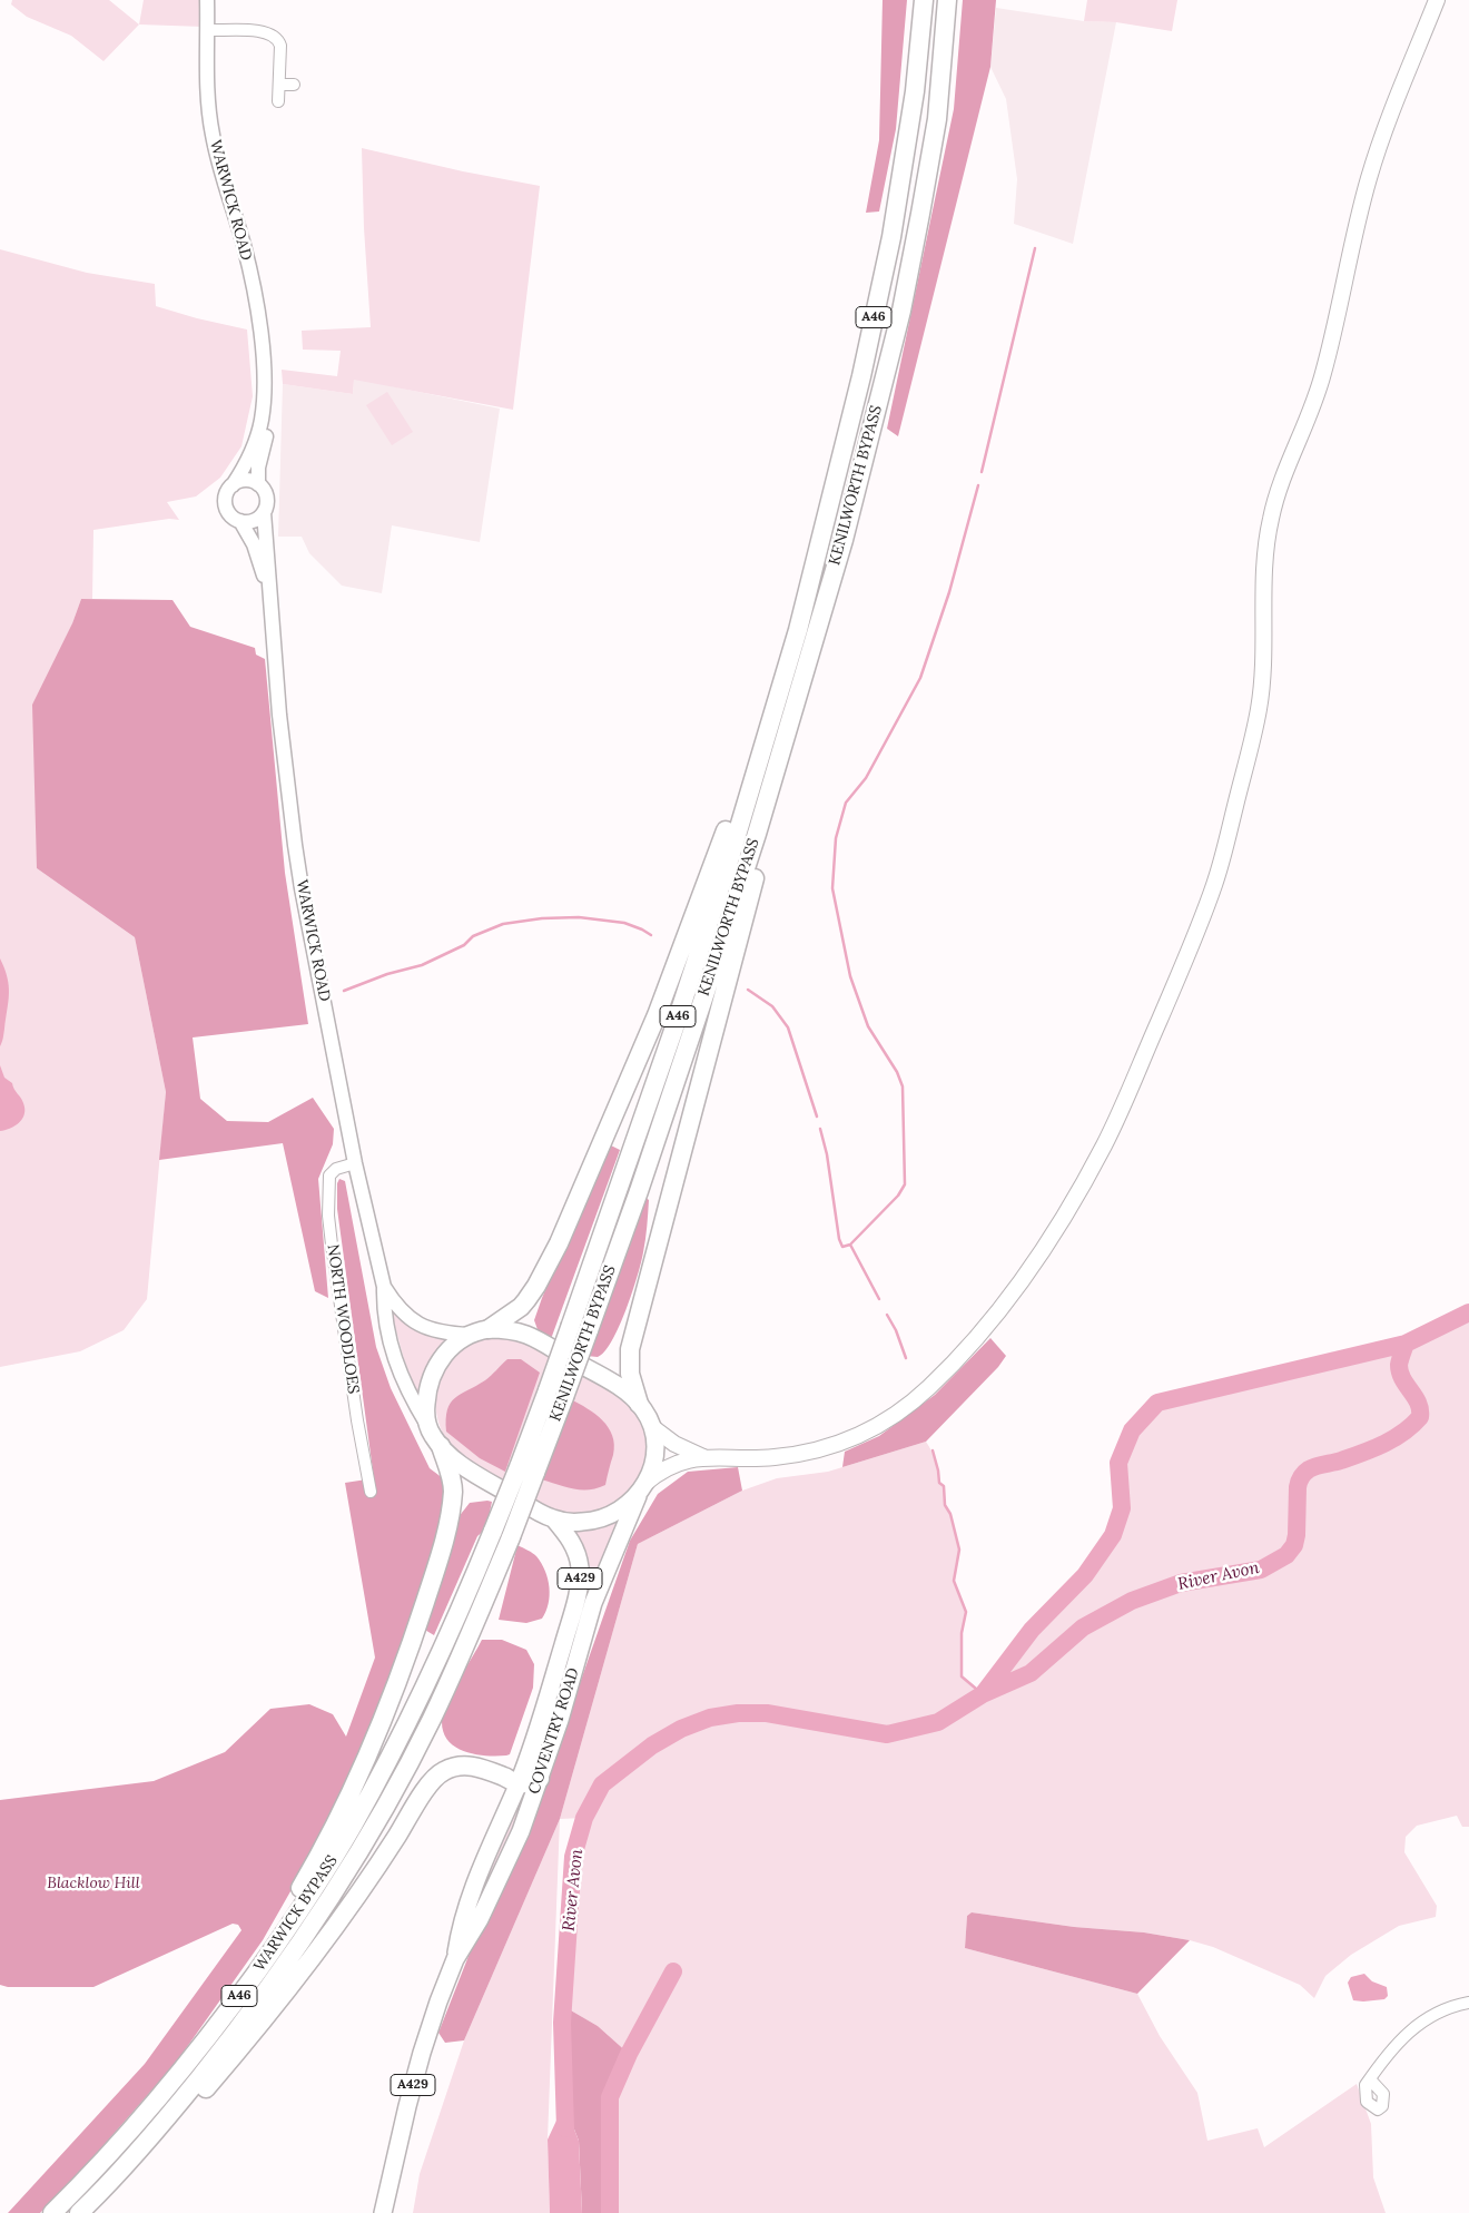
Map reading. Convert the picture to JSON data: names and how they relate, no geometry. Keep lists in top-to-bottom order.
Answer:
{
  "streets": {
    "highway": ["A46", "KENILWORTH BYPASS", "WARWICK BYPASS"],
    "main road": ["A429", "COVENTRY ROAD"],
    "street": ["WARWICK ROAD", "NORTH WOODLOES"]
  },
  "crossings": [
    ["WARWICK ROAD", "NORTH WOODLOES"],
    ["A46", "COVENTRY ROAD"],
    ["A46", "WARWICK BYPASS"],
    ["KENILWORTH BYPASS", "WARWICK BYPASS"]
  ],
  "water": ["River Avon"],
  "parks": ["Blacklow Hill"]
}
